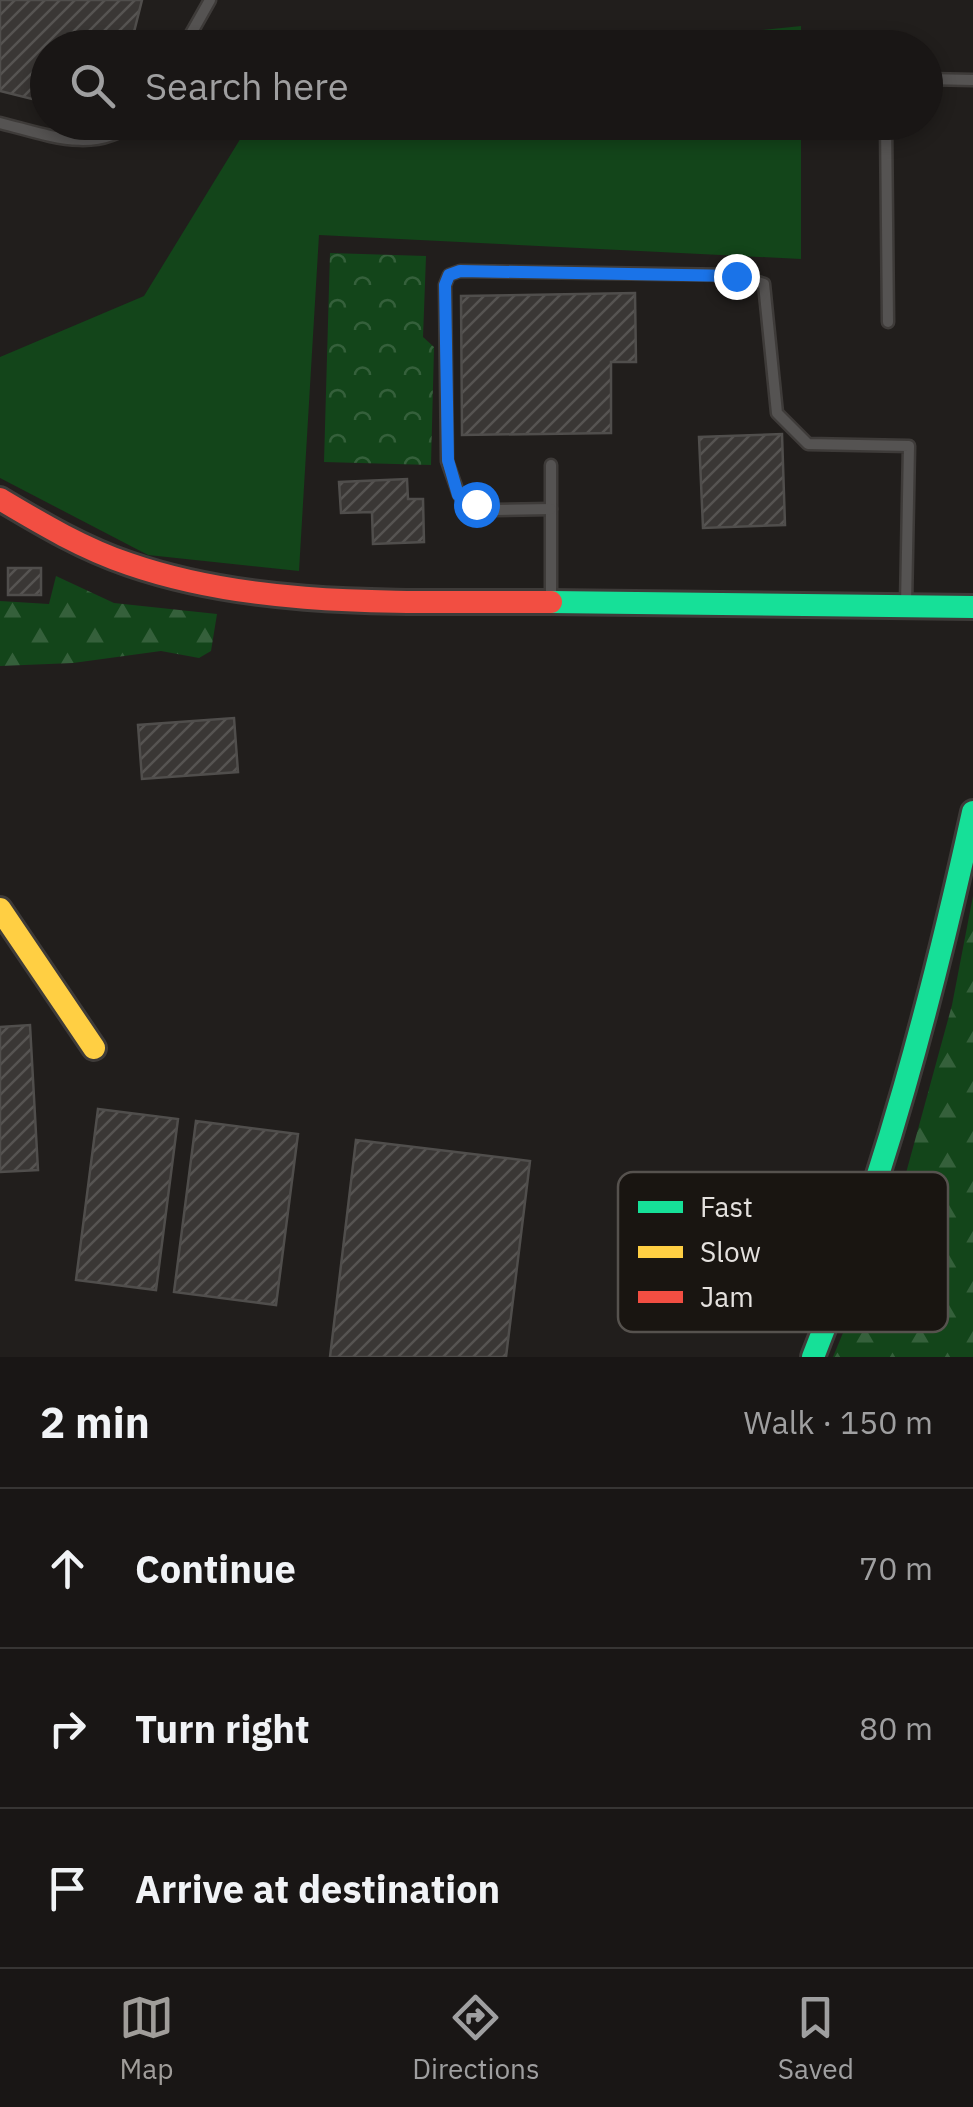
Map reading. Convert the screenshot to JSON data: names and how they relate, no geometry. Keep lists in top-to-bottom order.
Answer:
{
  "legend": ["Fast", "Slow", "Jam"],
  "page": {
    "search": "Search here",
    "heading": ["2 min", "Walk · 150 m"],
    "list": [
      ["Continue", "70 m"],
      ["Turn right", "80 m"],
      "Arrive at destination"
    ],
    "nav": ["Map", "Directions", "Saved"]
  }
}
